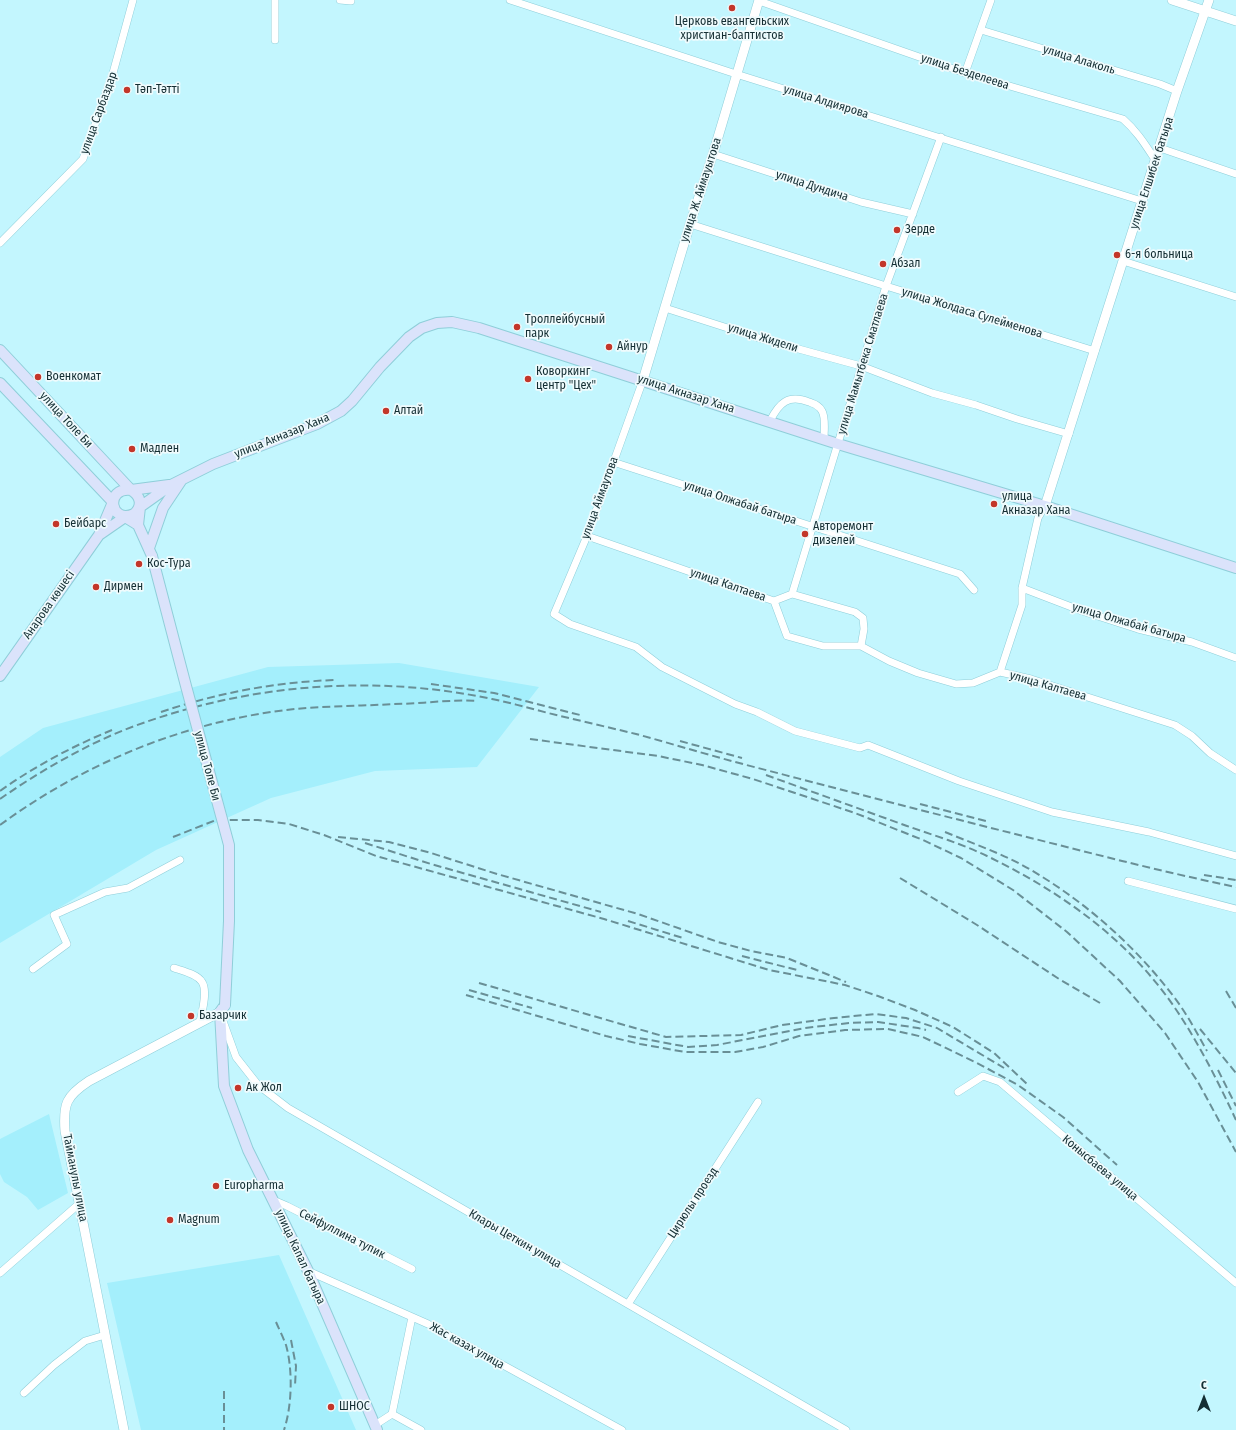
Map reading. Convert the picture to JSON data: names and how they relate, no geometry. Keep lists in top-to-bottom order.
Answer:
{
  "streets": {
    "main road": [
      "улица Акназар Хана",
      "улица Толе Би",
      "Анарова көшесі",
      "улица Капал батыра"
    ],
    "street": [
      "улица Алаколь",
      "улица Безделеева",
      "улица Алдиярова",
      "улица Сарбаздар",
      "улица Елшибек батыра",
      "улица Дундича",
      "улица Ж. Аймауытова",
      "улица Жолдаса Сулейменова",
      "улица Жидели",
      "улица Мамытбека Сматлаева",
      "улица Аймаутова",
      "улица Олжабай батыра",
      "улица Калтаева",
      "Конысбаева улица",
      "Тайманулы улица",
      "Цирюлы проезд",
      "Сейфуллина тупик",
      "Клары Цеткин улица",
      "Жас казах улица"
    ]
  },
  "crossings": [
    ["улица Алаколь", "улица Елшибек батыра"],
    ["улица Безделеева", "улица Елшибек батыра"],
    ["улица Безделеева", "улица Ж. Аймауытова"],
    ["улица Алдиярова", "улица Елшибек батыра"],
    ["улица Алдиярова", "улица Ж. Аймауытова"],
    ["улица Алдиярова", "улица Мамытбека Сматлаева"],
    ["улица Елшибек батыра", "улица Жолдаса Сулейменова"],
    ["улица Елшибек батыра", "улица Жидели"],
    ["улица Елшибек батыра", "улица Акназар Хана"],
    ["улица Дундича", "улица Ж. Аймауытова"],
    ["улица Дундича", "улица Мамытбека Сматлаева"],
    ["улица Ж. Аймауытова", "улица Жолдаса Сулейменова"],
    ["улица Ж. Аймауытова", "улица Жидели"],
    ["улица Ж. Аймауытова", "улица Акназар Хана"],
    ["улица Ж. Аймауытова", "улица Аймаутова"],
    ["улица Жолдаса Сулейменова", "улица Мамытбека Сматлаева"],
    ["улица Жидели", "улица Мамытбека Сматлаева"],
    ["улица Мамытбека Сматлаева", "улица Акназар Хана"],
    ["улица Мамытбека Сматлаева", "улица Олжабай батыра"],
    ["улица Мамытбека Сматлаева", "улица Калтаева"],
    ["улица Акназар Хана", "улица Толе Би"],
    ["улица Акназар Хана", "улица Аймаутова"],
    ["улица Толе Би", "Тайманулы улица"],
    ["улица Толе Би", "Клары Цеткин улица"],
    ["улица Толе Би", "улица Капал батыра"],
    ["улица Аймаутова", "улица Олжабай батыра"],
    ["улица Аймаутова", "улица Калтаева"],
    ["Тайманулы улица", "Клары Цеткин улица"],
    ["Тайманулы улица", "улица Капал батыра"],
    ["Цирюлы проезд", "Клары Цеткин улица"],
    ["Сейфуллина тупик", "улица Капал батыра"],
    ["Клары Цеткин улица", "улица Капал батыра"],
    ["улица Капал батыра", "Жас казах улица"]
  ],
  "places": [
    "Церковь евангельских христиан-баптистов",
    "Тәп-Тәтті",
    "Зерде",
    "6-я больница",
    "Абзал",
    "Троллейбусный парк",
    "Айнур",
    "Военкомат",
    "Коворкинг центр \"Цех\"",
    "Алтай",
    "Мадлен",
    "улица Акназар Хана",
    "Бейбарс",
    "Авторемонт дизелей",
    "Кос-Тура",
    "Дирмен",
    "Базарчик",
    "Ак Жол",
    "Europharma",
    "Magnum",
    "ШНОС"
  ],
  "north": "top"
}
